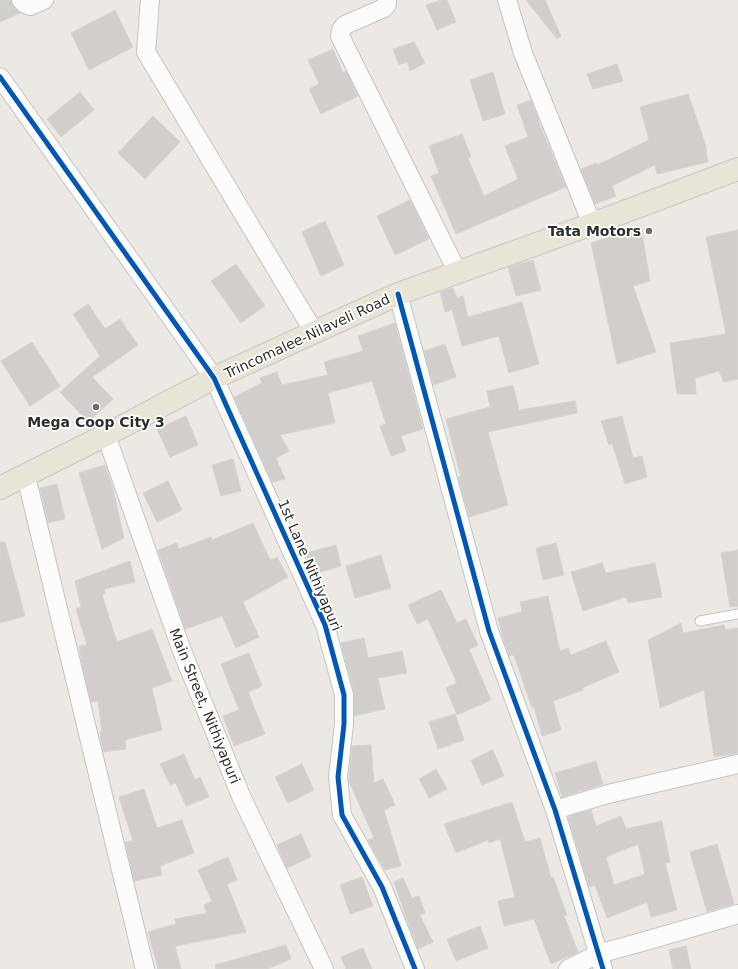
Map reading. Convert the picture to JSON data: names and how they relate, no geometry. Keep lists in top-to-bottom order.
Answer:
{
  "streets": {
    "main road": ["Trincomalee-Nilaveli Road"],
    "street": ["1st Lane Nithiyapuri", "Main Street, Nithiyapuri"]
  },
  "crossings": [
    ["Trincomalee-Nilaveli Road", "1st Lane Nithiyapuri"],
    ["Trincomalee-Nilaveli Road", "Main Street, Nithiyapuri"]
  ],
  "places": ["Tata Motors", "Mega Coop City 3"]
}
